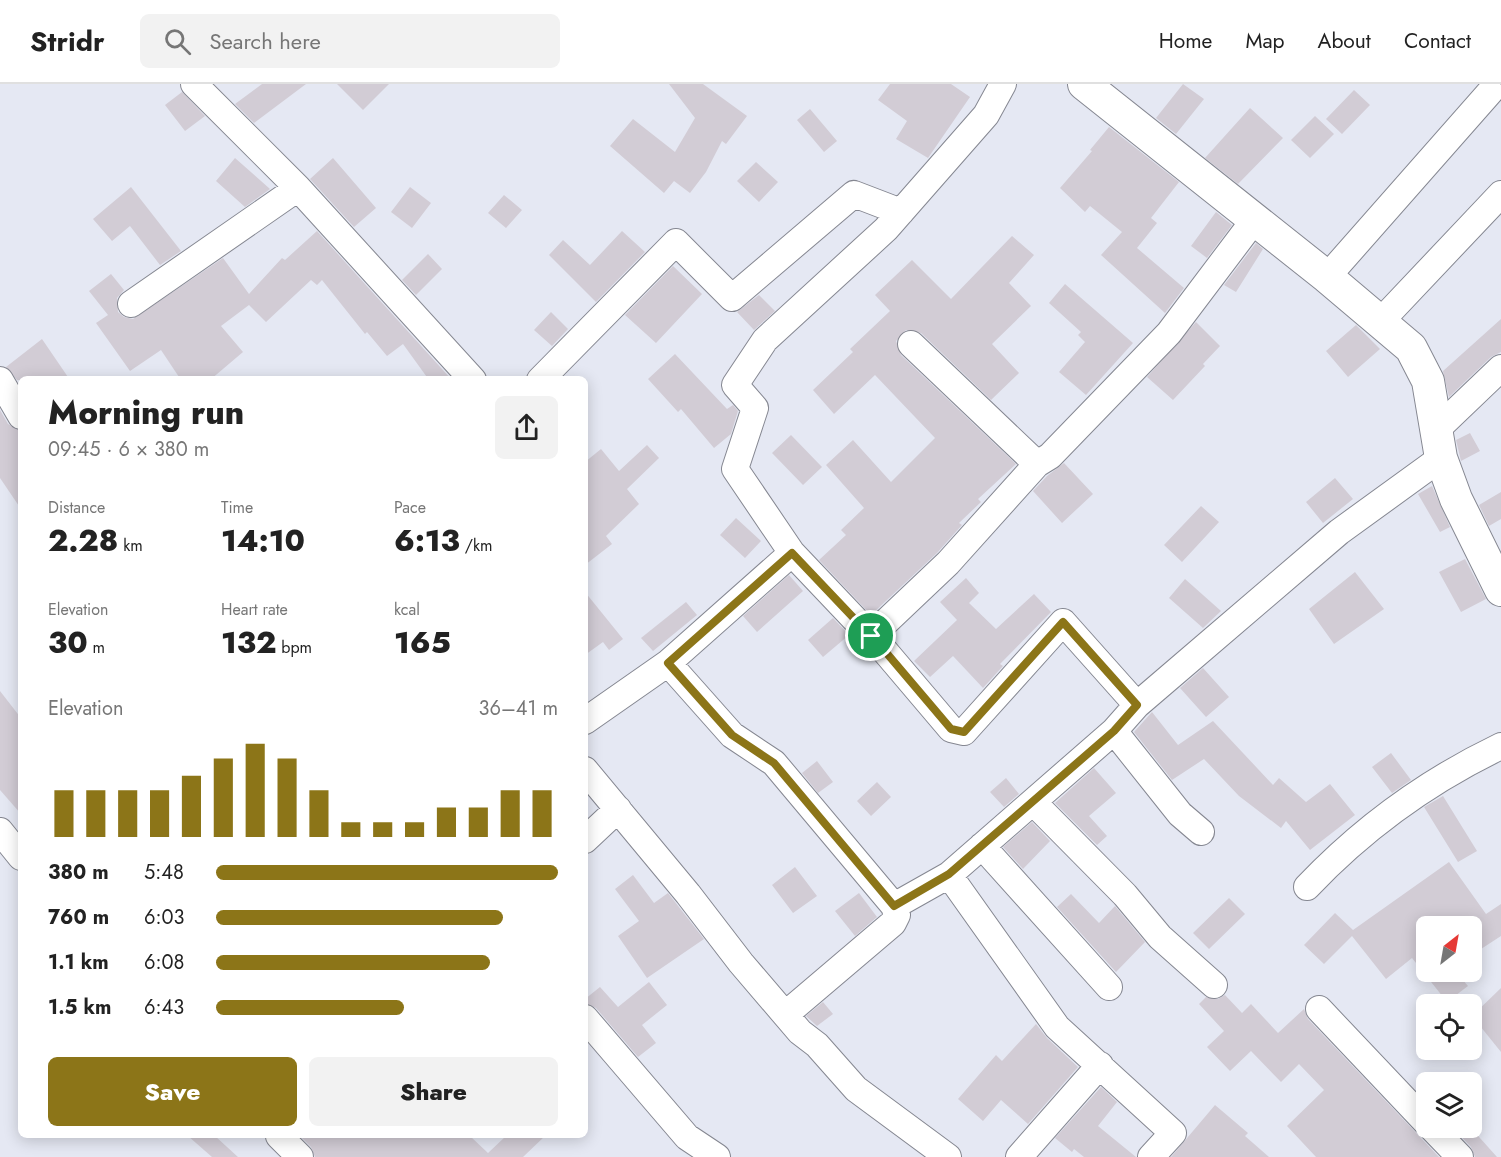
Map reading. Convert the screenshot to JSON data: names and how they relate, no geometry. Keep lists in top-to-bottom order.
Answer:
{
  "north": "top right",
  "page": {
    "header": "Stridr",
    "search": "Search here",
    "nav": [
      "Home",
      "Map",
      "About",
      "Contact"
    ],
    "heading": ["Morning run", "09:45 · 6 × 380 m"],
    "stats": [
      ["Distance", "2.28 km"],
      ["Time", "14:10"],
      ["Pace", "6:13 /km"],
      ["Elevation", "30 m"],
      ["Heart rate", "132 bpm"],
      ["kcal", "165"]
    ],
    "chart": ["Elevation", "36–41 m"],
    "list": [
      {
        "name": "380 m",
        "note": "5:48"
      },
      {
        "name": "760 m",
        "note": "6:03"
      },
      {
        "name": "1.1 km",
        "note": "6:08"
      },
      {
        "name": "1.5 km",
        "note": "6:43"
      }
    ],
    "buttons": ["Save", "Share"]
  }
}
